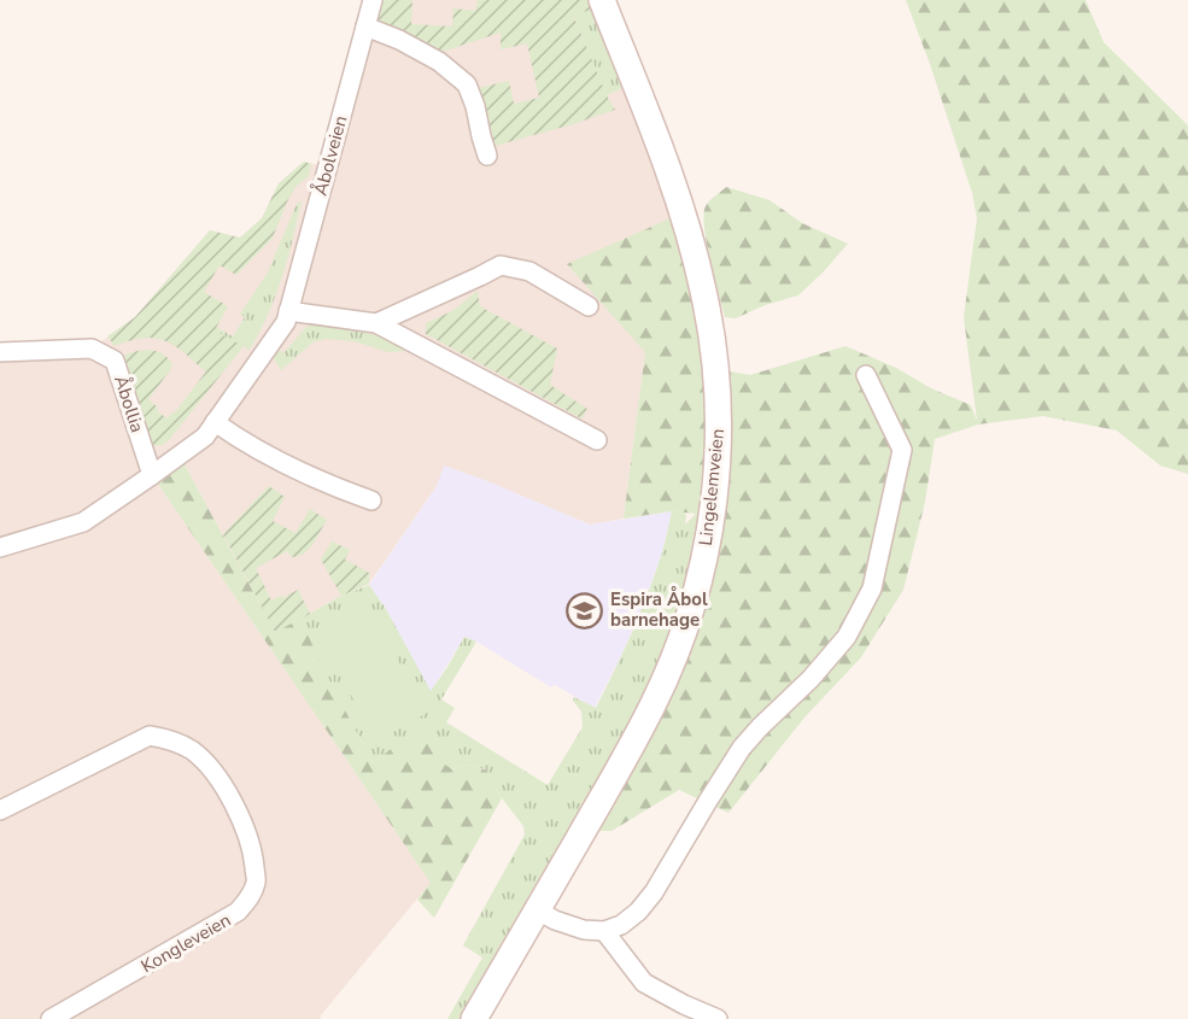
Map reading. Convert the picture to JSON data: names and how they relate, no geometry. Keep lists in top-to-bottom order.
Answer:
{
  "streets": {
    "main road": ["Lingelemveien"],
    "street": ["Åbolveien", "Åbollia", "Kongleveien"]
  },
  "crossings": [
    ["Åbolveien", "Åbollia"]
  ],
  "places": {
    "school or university": ["Espira Åbol barnehage"]
  }
}
